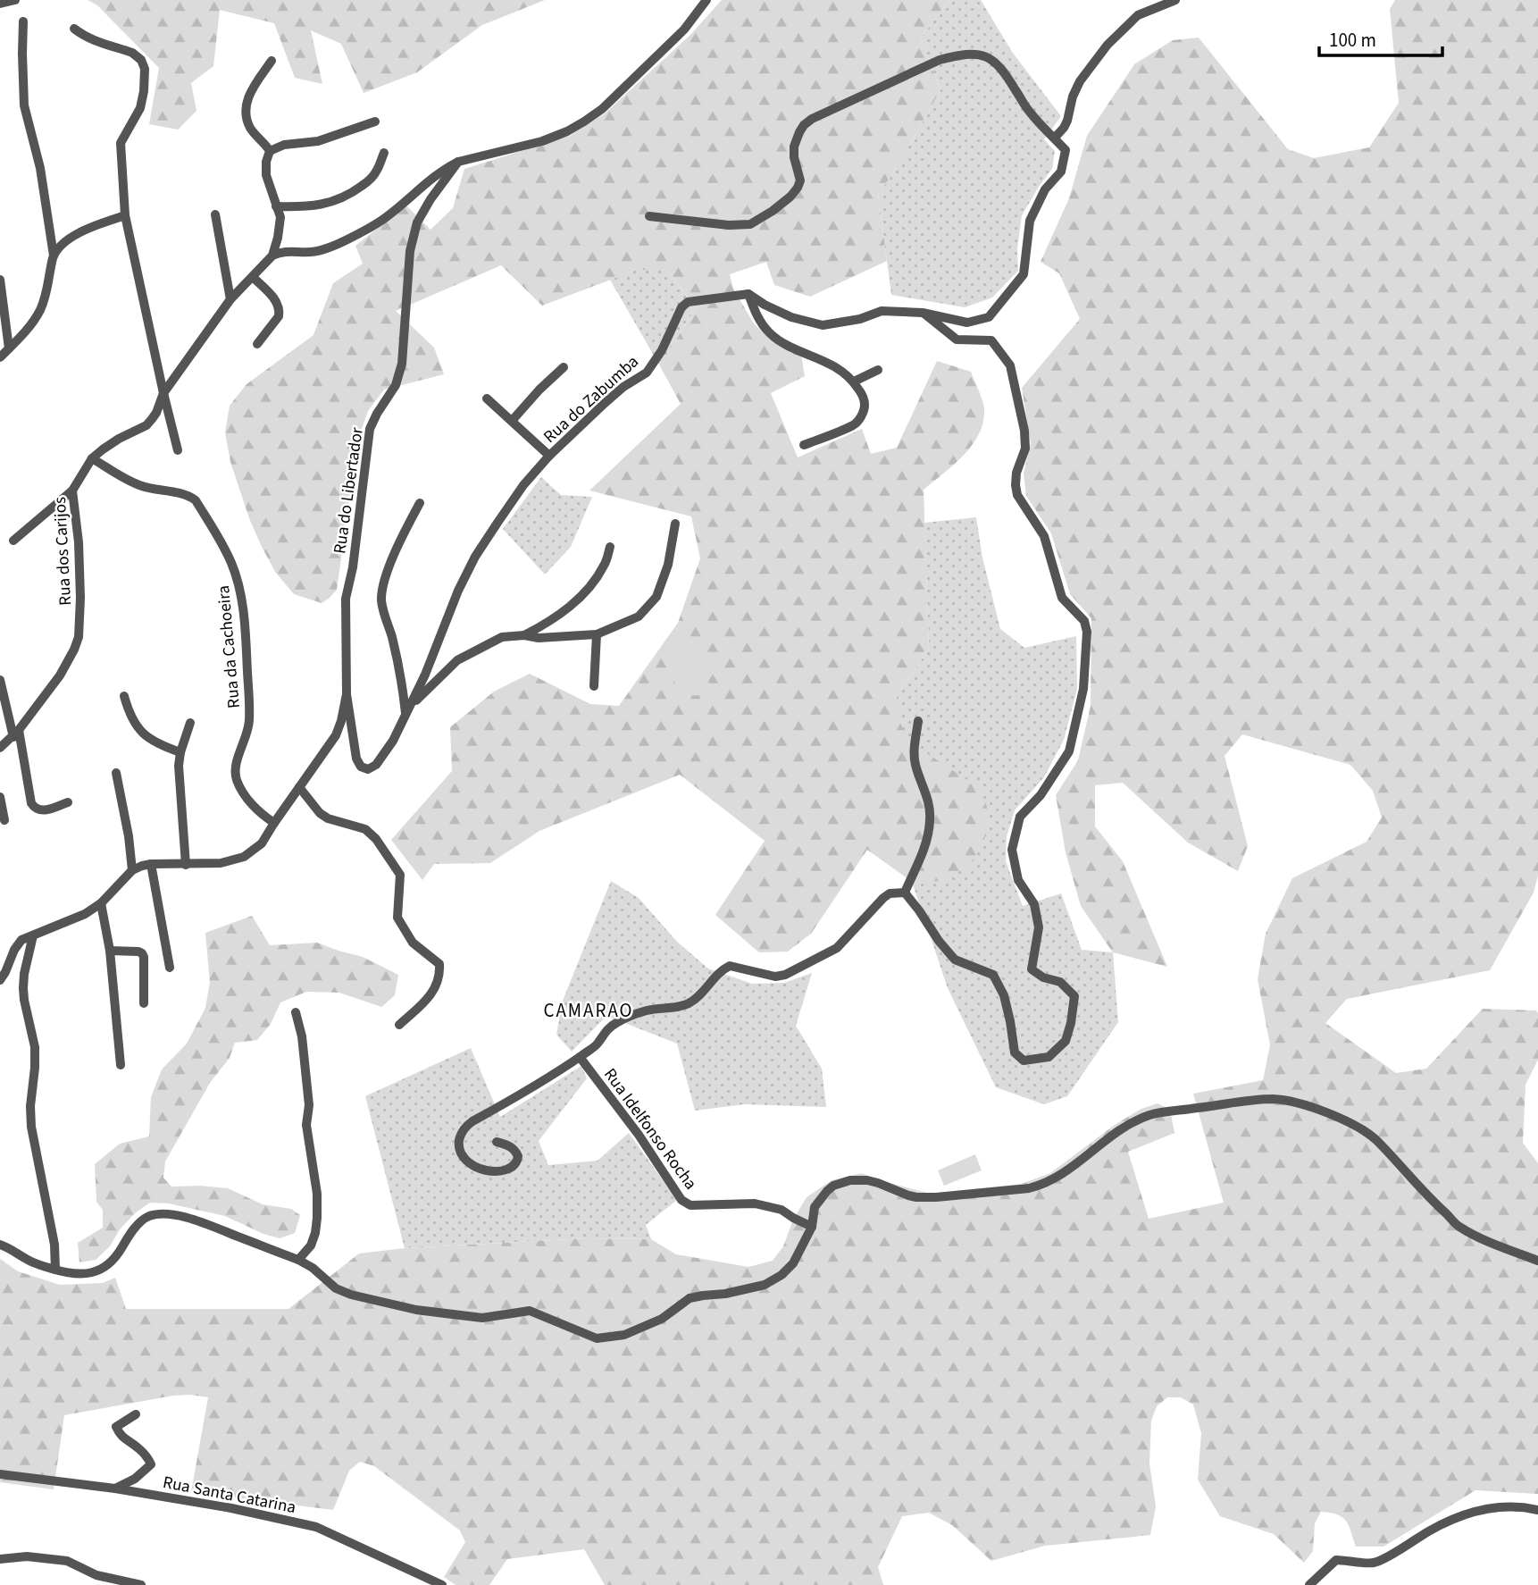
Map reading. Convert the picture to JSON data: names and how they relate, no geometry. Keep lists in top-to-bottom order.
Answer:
{
  "streets": {
    "street": [
      "Rua do Zabumba",
      "Rua do Libertador",
      "Rua dos Carijos",
      "Rua da Cachoeira",
      "Rua Idelfonso Rocha",
      "Rua Santa Catarina"
    ]
  },
  "crossings": [
    ["Rua do Zabumba", "Rua do Libertador"],
    ["Rua dos Carijos", "Rua da Cachoeira"]
  ],
  "districts": ["CAMARAO"],
  "scale_bar": "100 m"
}
